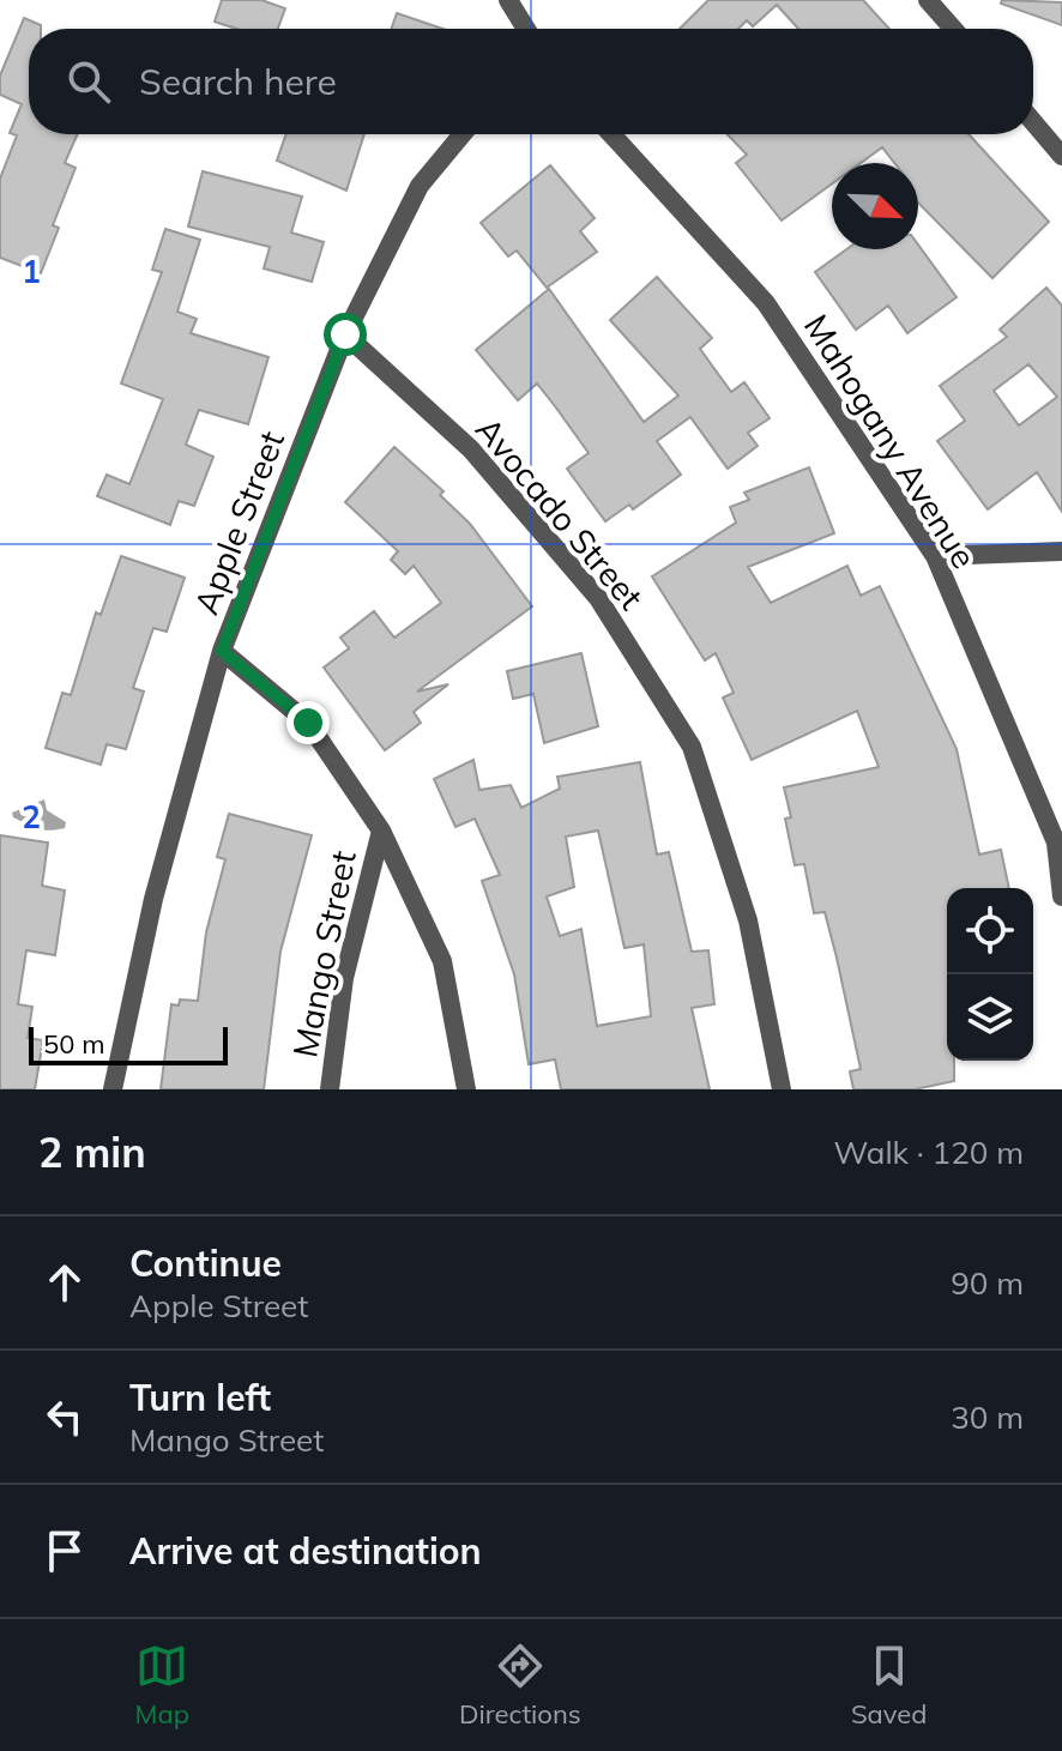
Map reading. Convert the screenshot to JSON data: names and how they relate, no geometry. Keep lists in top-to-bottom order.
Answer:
{
  "streets": {
    "street": [
      "Mahogany Avenue",
      "Avocado Street",
      "Apple Street",
      "Mango Street"
    ]
  },
  "crossings": [
    ["Avocado Street", "Apple Street"],
    ["Apple Street", "Mango Street"]
  ],
  "scale_bar": "50 m",
  "north": "bottom right",
  "page": {
    "search": "Search here",
    "scale": "50 m",
    "heading": ["2 min", "Walk · 120 m"],
    "list": [
      ["Continue", "Apple Street", "90 m"],
      ["Turn left", "Mango Street", "30 m"],
      "Arrive at destination"
    ],
    "nav": ["Map", "Directions", "Saved"]
  },
  "grid": {
    "rows": ["1", "2"]
  }
}
